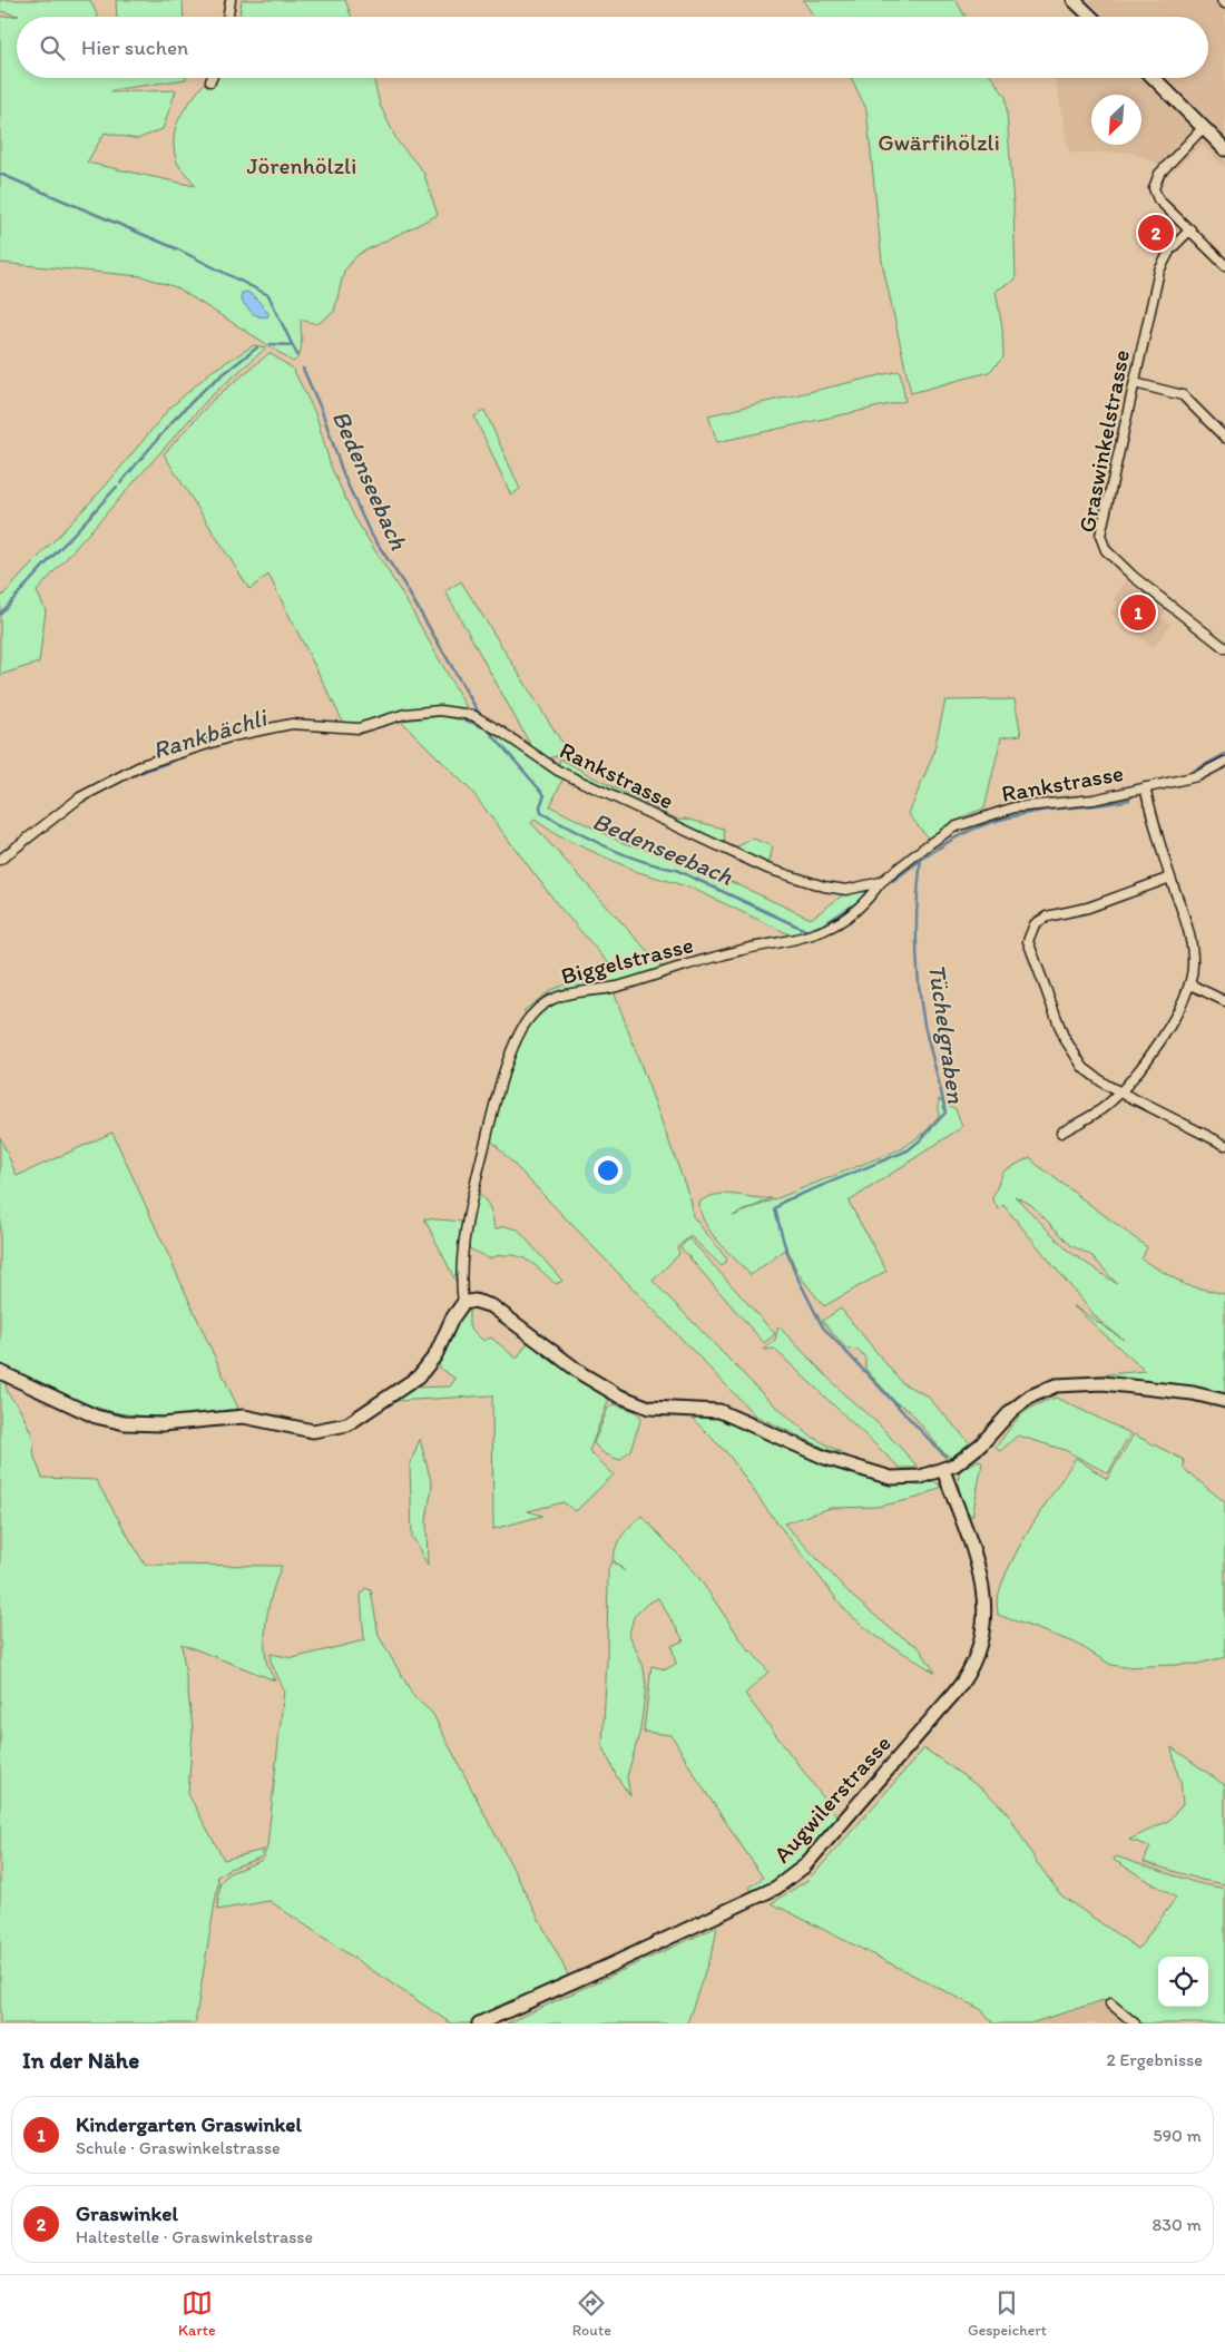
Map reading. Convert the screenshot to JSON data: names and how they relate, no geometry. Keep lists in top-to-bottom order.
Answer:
{
  "streets": {
    "street": [
      "Graswinkelstrasse",
      "Rankstrasse",
      "Biggelstrasse",
      "Augwilerstrasse"
    ]
  },
  "crossings": [
    ["Rankstrasse", "Biggelstrasse"]
  ],
  "water": ["Bedenseebach", "Rankbächli", "Tüchelgraben"],
  "parks": ["Gwärfihölzli", "Jörenhölzli"],
  "north": "bottom left",
  "page": {
    "search": "Hier suchen",
    "pins": ["2", "1"],
    "heading": ["In der Nähe", "2 Ergebnisse"],
    "list": [
      {
        "mark": "1",
        "name": "Kindergarten Graswinkel",
        "note": "Schule · Graswinkelstrasse",
        "value": "590 m"
      },
      {
        "mark": "2",
        "name": "Graswinkel",
        "note": "Haltestelle · Graswinkelstrasse",
        "value": "830 m"
      }
    ],
    "nav": ["Karte", "Route", "Gespeichert"]
  }
}
